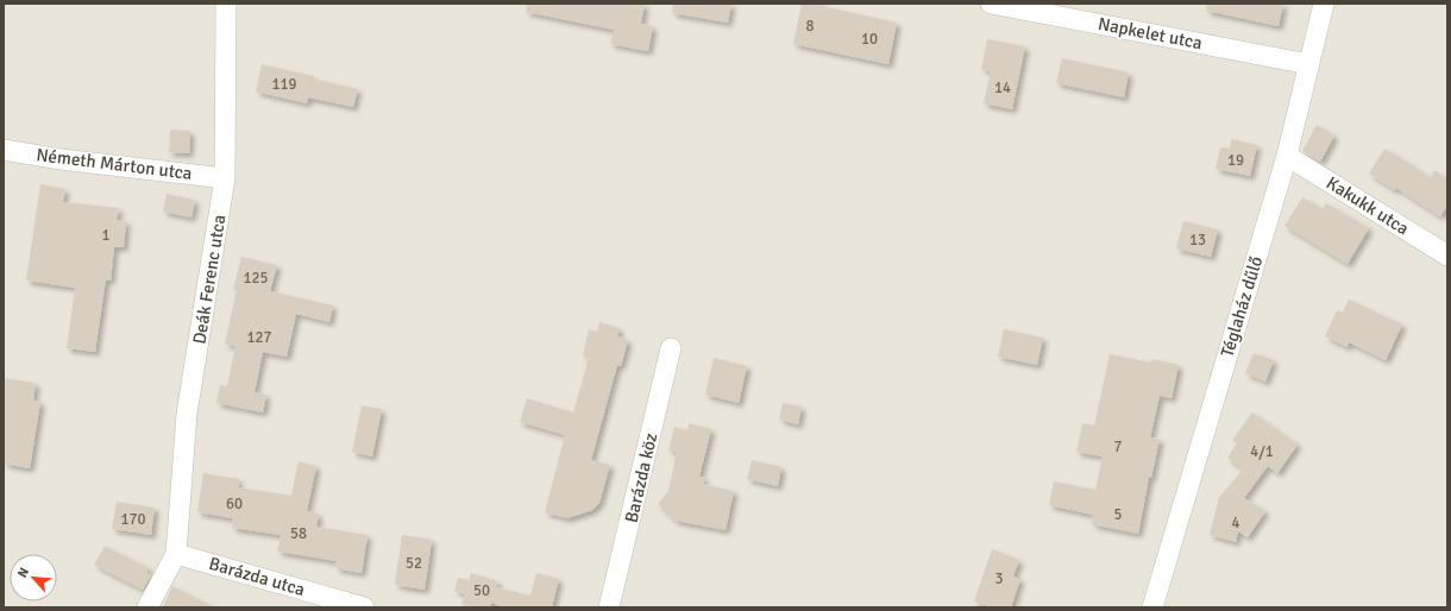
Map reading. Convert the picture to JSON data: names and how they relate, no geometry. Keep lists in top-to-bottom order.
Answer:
{
  "streets": {
    "street": [
      "Napkelet utca",
      "Németh Márton utca",
      "Kakukk utca",
      "Deák Ferenc utca",
      "Téglaház dűlő",
      "Barázda köz",
      "Barázda utca"
    ]
  },
  "crossings": [
    ["Napkelet utca", "Téglaház dűlő"],
    ["Németh Márton utca", "Deák Ferenc utca"],
    ["Kakukk utca", "Téglaház dűlő"],
    ["Deák Ferenc utca", "Barázda utca"]
  ],
  "house_numbers": [
    "8",
    "10",
    "119",
    "14",
    "19",
    "1",
    "13",
    "125",
    "127",
    "7",
    "4/1",
    "60",
    "5",
    "170",
    "4",
    "58",
    "52",
    "3",
    "50"
  ],
  "north": "top left"
}
